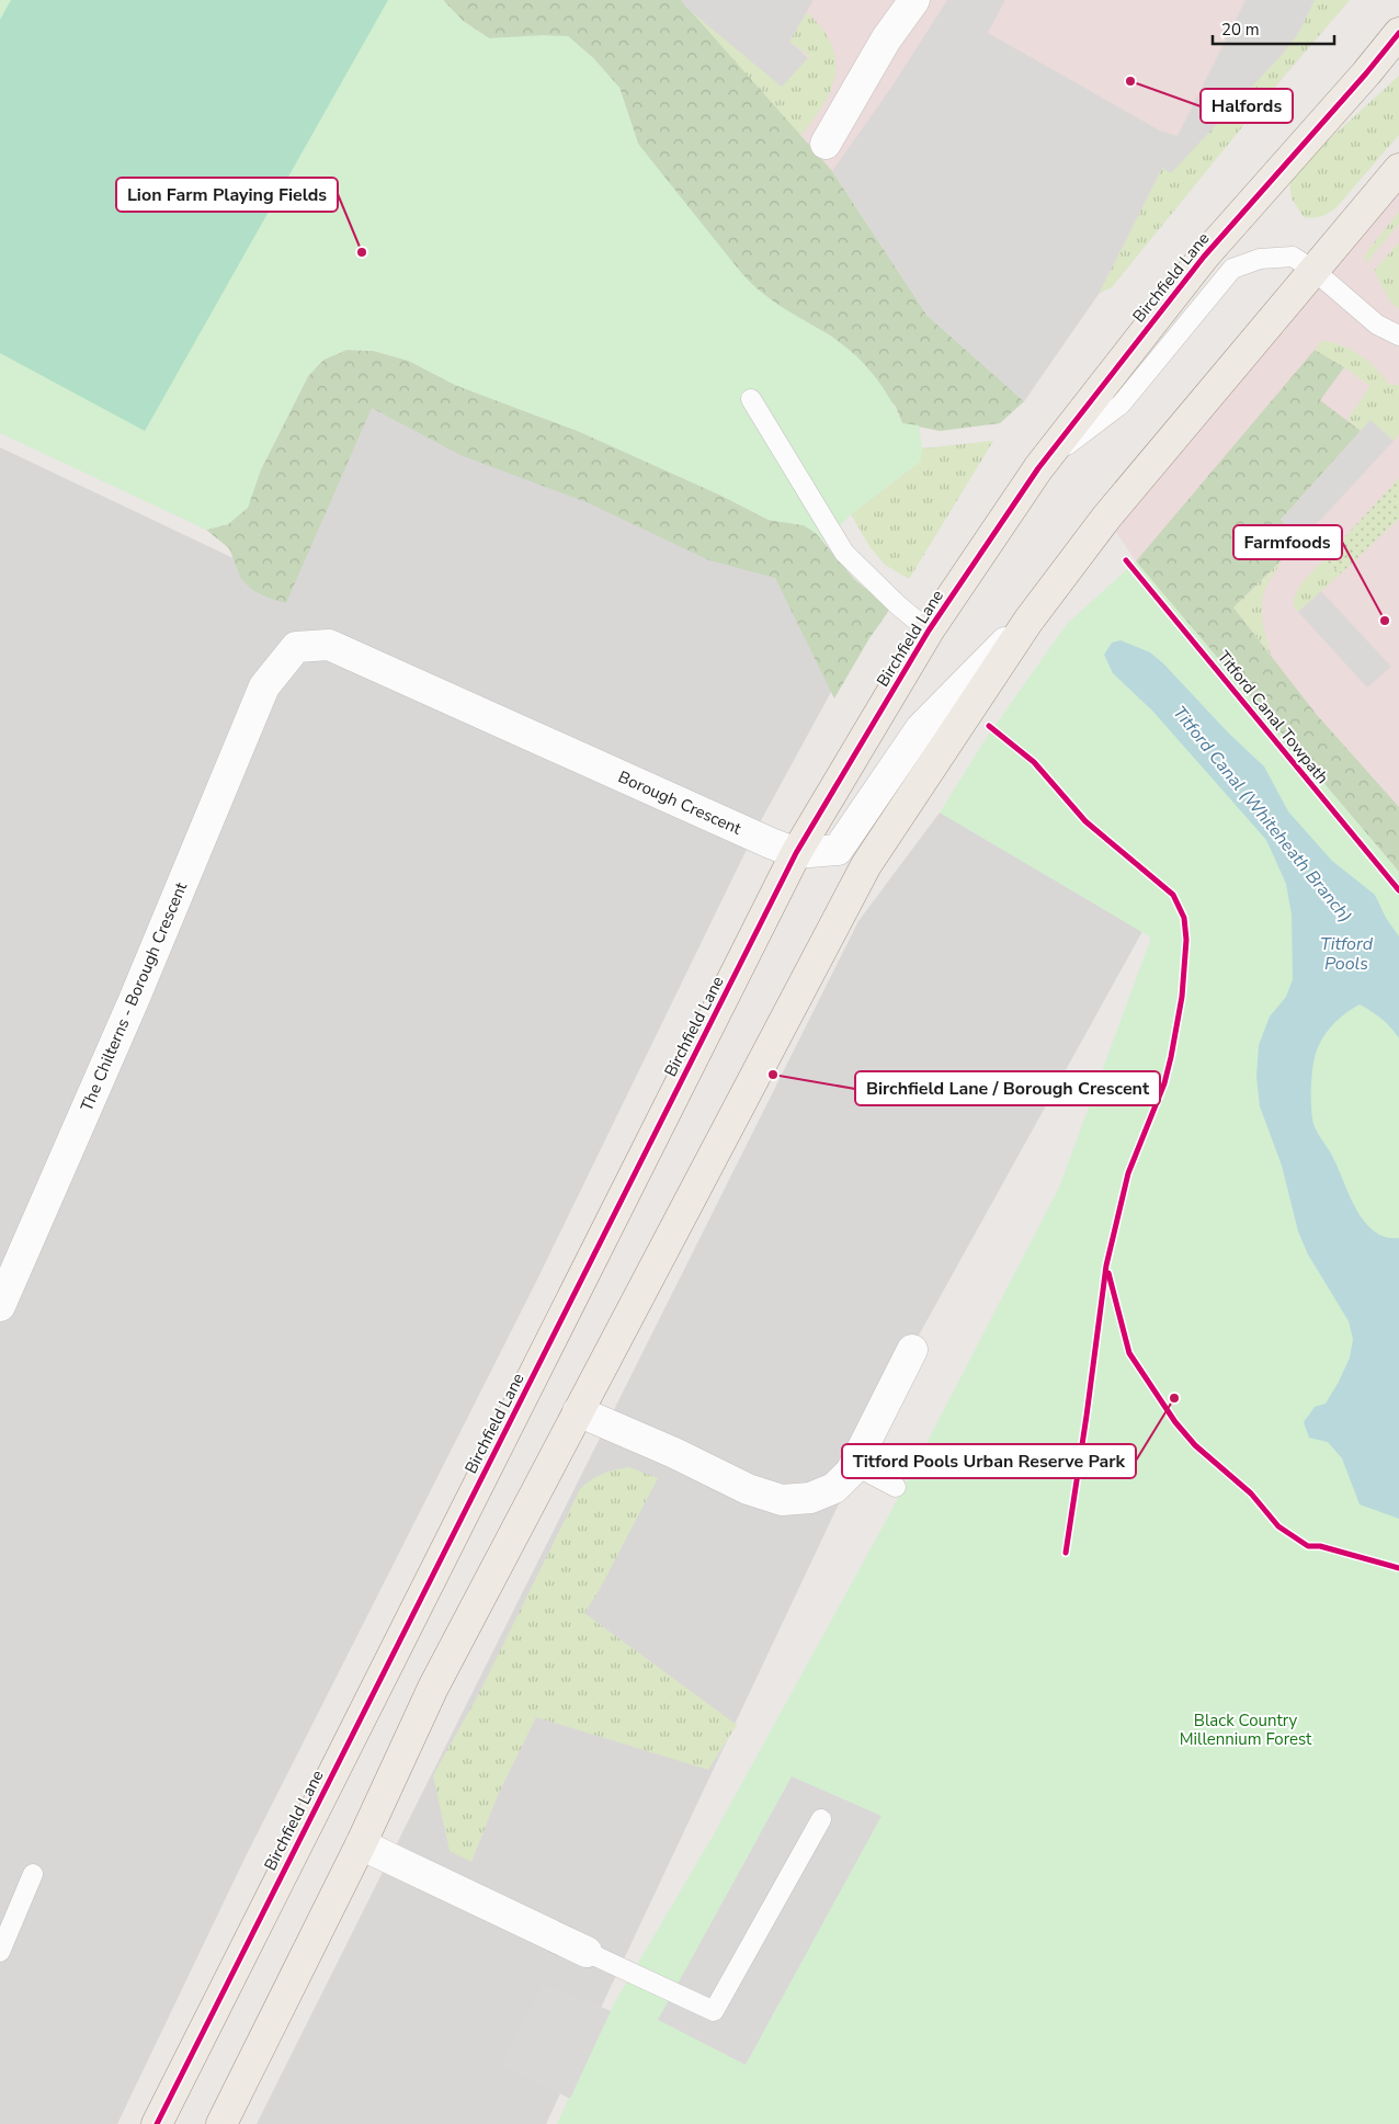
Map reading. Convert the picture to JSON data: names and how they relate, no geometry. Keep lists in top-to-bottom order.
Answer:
{
  "streets": {
    "main road": ["Birchfield Lane"],
    "street": ["Borough Crescent", "The Chilterns - Borough Crescent"],
    "cycle path": ["Titford Canal Towpath"]
  },
  "crossings": [
    ["Birchfield Lane", "Borough Crescent"],
    ["Borough Crescent", "The Chilterns - Borough Crescent"]
  ],
  "water": ["Titford Canal (Whiteheath Branch)", "Titford Pools"],
  "parks": ["Black Country Millennium Forest"],
  "places": [
    "Halfords",
    "Lion Farm Playing Fields",
    "Farmfoods",
    "Birchfield Lane / Borough Crescent",
    "Titford Pools Urban Reserve Park"
  ],
  "scale_bar": "20 m"
}
